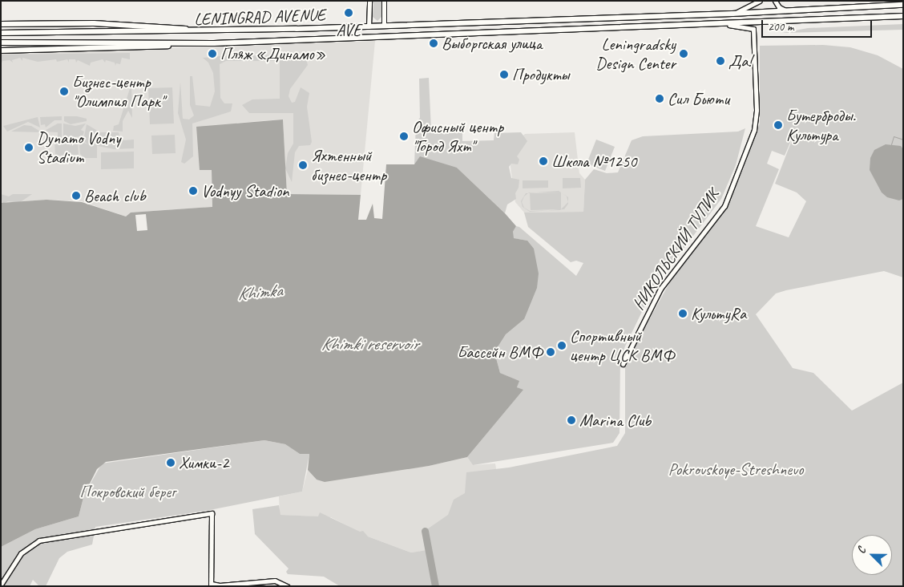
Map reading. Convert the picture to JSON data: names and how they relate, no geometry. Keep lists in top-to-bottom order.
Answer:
{
  "streets": {
    "main road": ["LENINGRAD AVENUE"],
    "street": ["НИКОЛЬСКИЙ ТУПИК"]
  },
  "crossings": [
    ["LENINGRAD AVENUE", "НИКОЛЬСКИЙ ТУПИК"]
  ],
  "water": ["Khimka", "Khimki reservoir"],
  "parks": ["Pokrovskoye-Streshnevo", "Покровский берег"],
  "places": [
    "AVE",
    "Выборгская улица",
    "Пляж «Динамо»",
    "Leningradsky Design Center",
    "Да!",
    "Продукты",
    "Бизнес-центр \"Олимпия Парк\"",
    "Сил Бьюти",
    "Бутерброды. Культура",
    "Офисный центр \"Город Яхт\"",
    "Dynamo Vodny Stadium",
    "Школа №1250",
    "Яхтенный бизнес-центр",
    "Vodnyy Stadion",
    "Beach club",
    "КультуRа",
    "Спортивный центр ЦСК ВМФ",
    "Бассейн ВМФ",
    "Marina Club",
    "Химки-2"
  ],
  "scale_bar": "200 m",
  "north": "top left"
}
